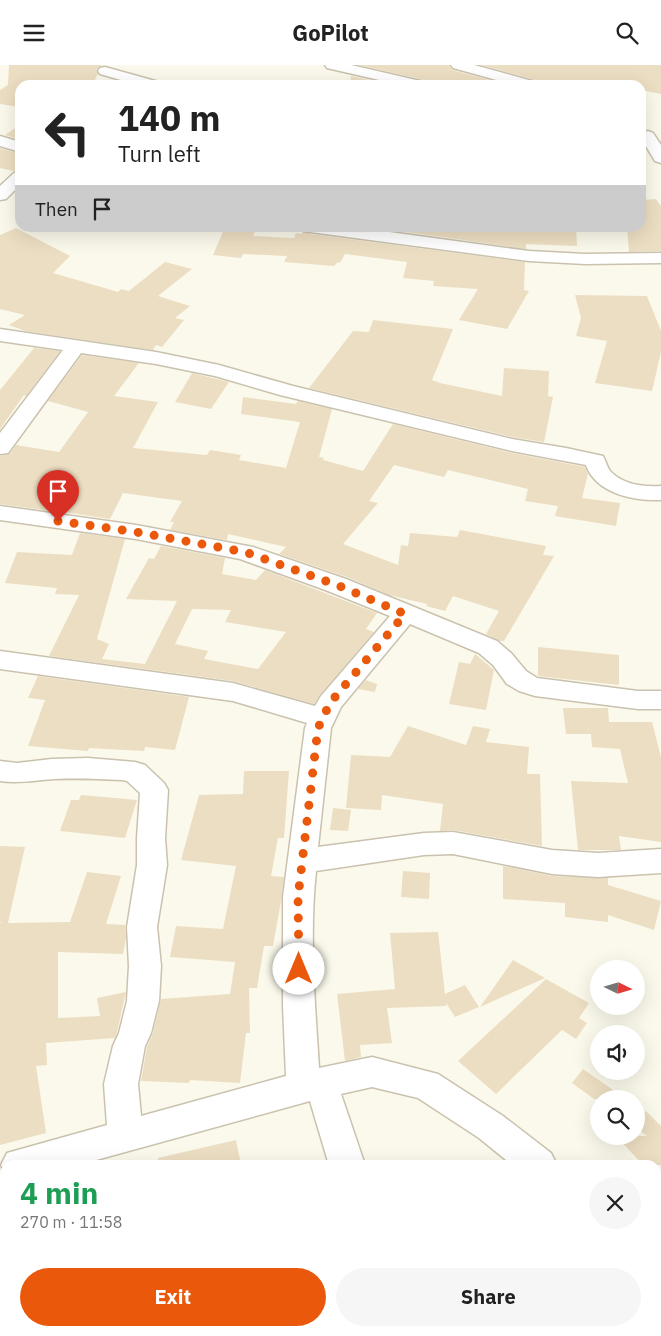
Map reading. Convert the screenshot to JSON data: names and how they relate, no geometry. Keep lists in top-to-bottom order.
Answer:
{
  "north": "right",
  "page": {
    "header": "GoPilot",
    "turn": ["140 m", "Turn left"],
    "then": "Then",
    "heading": ["4 min", "270 m · 11:58"],
    "buttons": ["Exit", "Share"]
  }
}
